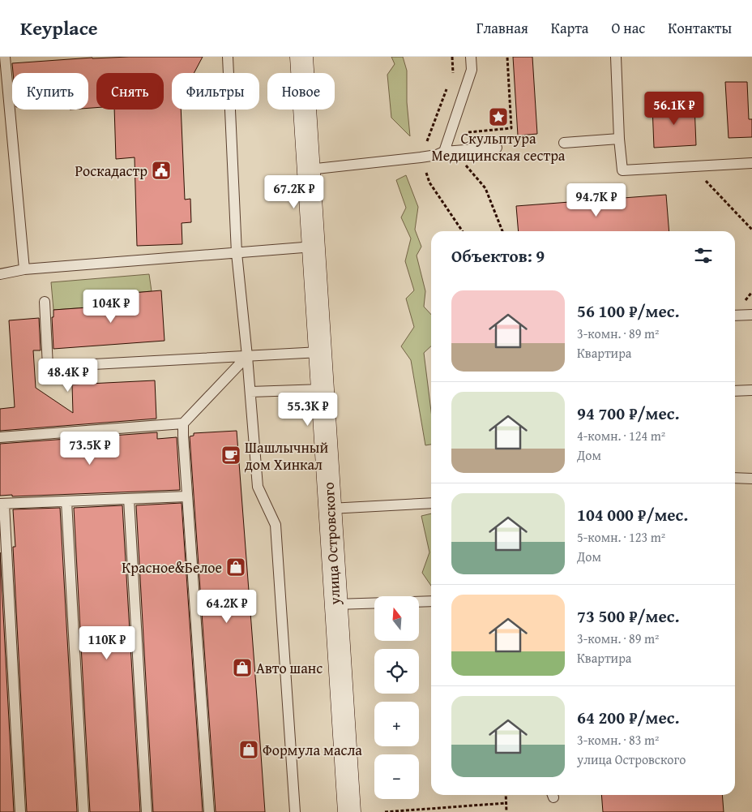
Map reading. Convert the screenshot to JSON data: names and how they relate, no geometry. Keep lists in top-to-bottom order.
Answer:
{
  "streets": {
    "main road": ["улица Островского"]
  },
  "places": {
    "place": ["Скульптура Медицинская сестра"],
    "public building": ["Роскадастр"],
    "cafe": ["Шашлычный дом Хинкал"],
    "shop": ["Красное&Белое", "Авто шанс", "Формула масла"]
  },
  "north": "top",
  "page": {
    "header": "Keyplace",
    "nav": [
      "Главная",
      "Карта",
      "О нас",
      "Контакты"
    ],
    "chip": [
      "Купить",
      "Снять",
      "Фильтры",
      "Новое"
    ],
    "price": [
      "56.1K ₽",
      "67.2K ₽",
      "94.7K ₽",
      "104K ₽",
      "48.4K ₽",
      "55.3K ₽",
      "73.5K ₽",
      "64.2K ₽",
      "110K ₽"
    ],
    "heading": "Объектов: 9",
    "list": [
      {
        "name": "56 100 ₽/мес.",
        "note": "3-комн. · 89 m² · Квартира"
      },
      {
        "name": "94 700 ₽/мес.",
        "note": "4-комн. · 124 m² · Дом"
      },
      {
        "name": "104 000 ₽/мес.",
        "note": "5-комн. · 123 m² · Дом"
      },
      {
        "name": "73 500 ₽/мес.",
        "note": "3-комн. · 89 m² · Квартира"
      },
      {
        "name": "64 200 ₽/мес.",
        "note": "3-комн. · 83 m² · улица Островского"
      }
    ],
    "map_buttons": ["+", "−"]
  }
}
